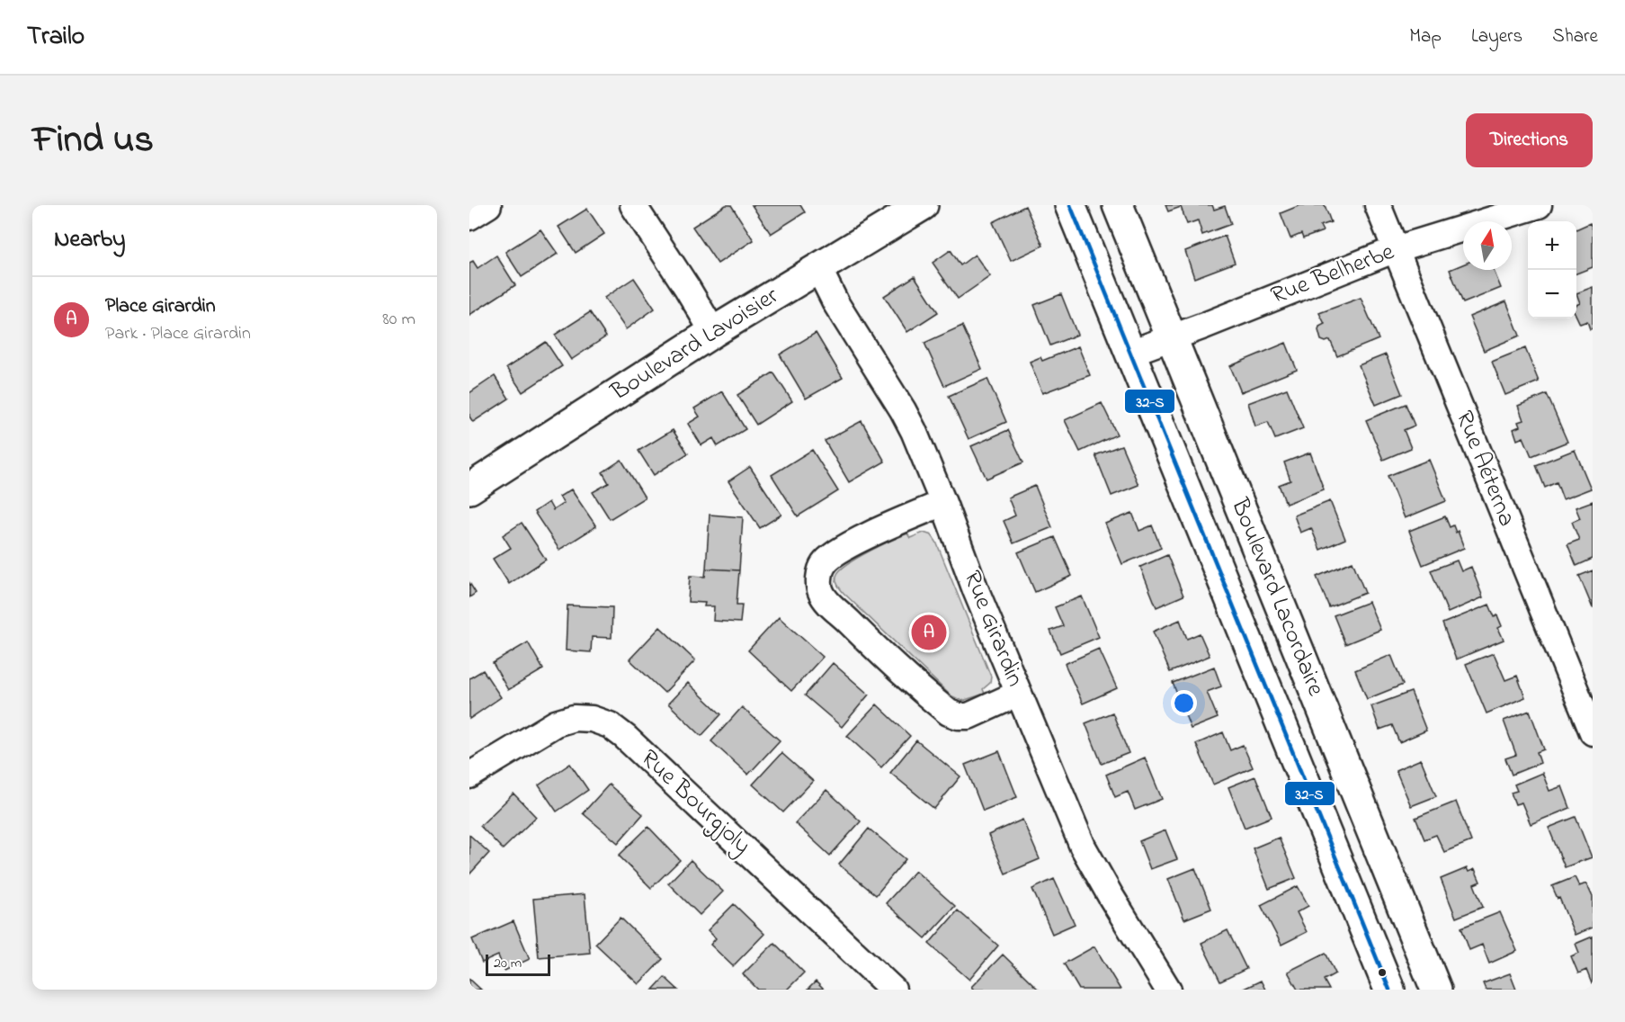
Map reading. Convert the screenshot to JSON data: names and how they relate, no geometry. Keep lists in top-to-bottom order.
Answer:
{
  "streets": {
    "main road": ["Boulevard Lavoisier", "Boulevard Lacordaire"],
    "street": [
      "Rue Belherbe",
      "Rue Aéterna",
      "Rue Girardin",
      "Rue Bourgjoly"
    ]
  },
  "crossings": [
    ["Rue Belherbe", "Rue Aéterna"],
    ["Rue Belherbe", "Boulevard Lacordaire"],
    ["Boulevard Lavoisier", "Rue Girardin"]
  ],
  "lines": ["transit line 32-S"],
  "scale_bar": "20 m",
  "north": "top",
  "page": {
    "header": "Trailo",
    "nav": ["Map", "Layers", "Share"],
    "title": "Find us",
    "buttons": "Directions",
    "heading": "Nearby",
    "map_buttons": ["+", "−"],
    "list": [
      {
        "mark": "A",
        "name": "Place Girardin",
        "note": "Park · Place Girardin",
        "value": "80 m"
      }
    ],
    "pins": "A",
    "scale": "20 m"
  }
}
